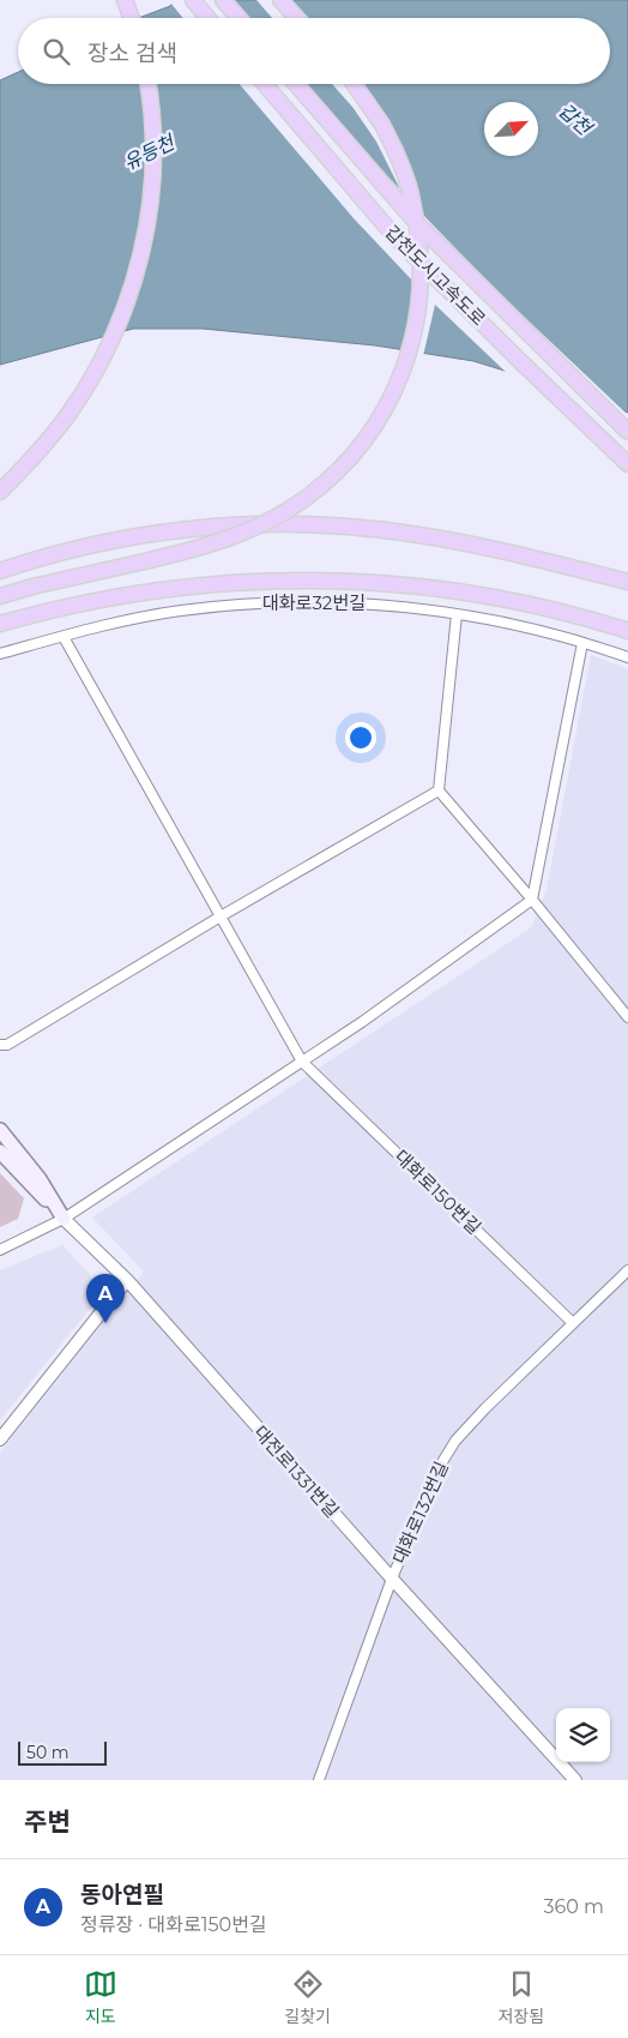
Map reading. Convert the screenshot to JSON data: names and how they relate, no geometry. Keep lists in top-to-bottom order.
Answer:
{
  "streets": {
    "highway": ["갑천도시고속도로"],
    "street": [
      "대화로32번길",
      "대화로150번길",
      "대전로1331번길",
      "대화로132번길"
    ]
  },
  "crossings": [
    ["대화로32번길", "대화로150번길"],
    ["대화로150번길", "대화로132번길"],
    ["대전로1331번길", "대화로132번길"]
  ],
  "water": ["갑천", "유등천"],
  "scale_bar": "50 m",
  "north": "top right",
  "page": {
    "search": "장소 검색",
    "pins": "A",
    "scale": "50 m",
    "heading": "주변",
    "list": [
      {
        "mark": "A",
        "name": "동아연필",
        "note": "정류장 · 대화로150번길",
        "value": "360 m"
      }
    ],
    "nav": ["지도", "길찾기", "저장됨"]
  }
}
